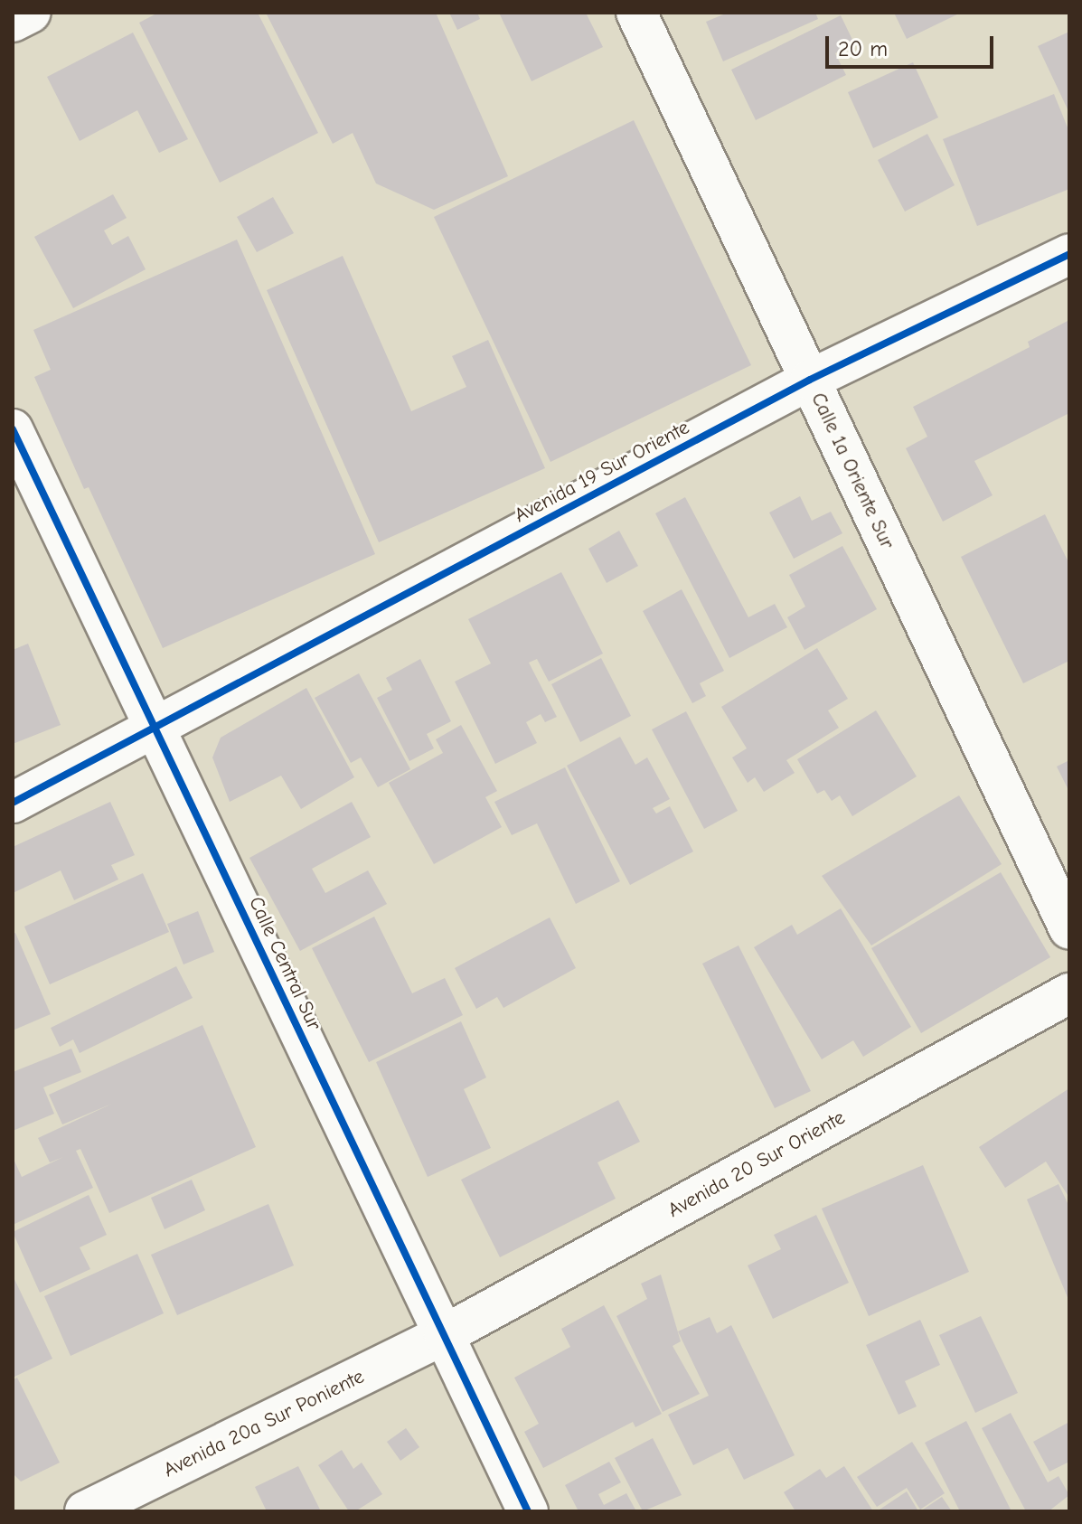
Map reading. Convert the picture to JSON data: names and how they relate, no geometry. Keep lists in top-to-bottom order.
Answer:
{
  "streets": {
    "street": [
      "Calle 1a Oriente Sur",
      "Avenida 19 Sur Oriente",
      "Calle Central Sur",
      "Avenida 20 Sur Oriente",
      "Avenida 20a Sur Poniente"
    ]
  },
  "crossings": [
    ["Calle 1a Oriente Sur", "Avenida 19 Sur Oriente"],
    ["Avenida 19 Sur Oriente", "Calle Central Sur"],
    ["Calle Central Sur", "Avenida 20 Sur Oriente"],
    ["Calle Central Sur", "Avenida 20a Sur Poniente"],
    ["Avenida 20 Sur Oriente", "Avenida 20a Sur Poniente"]
  ],
  "scale_bar": "20 m"
}
